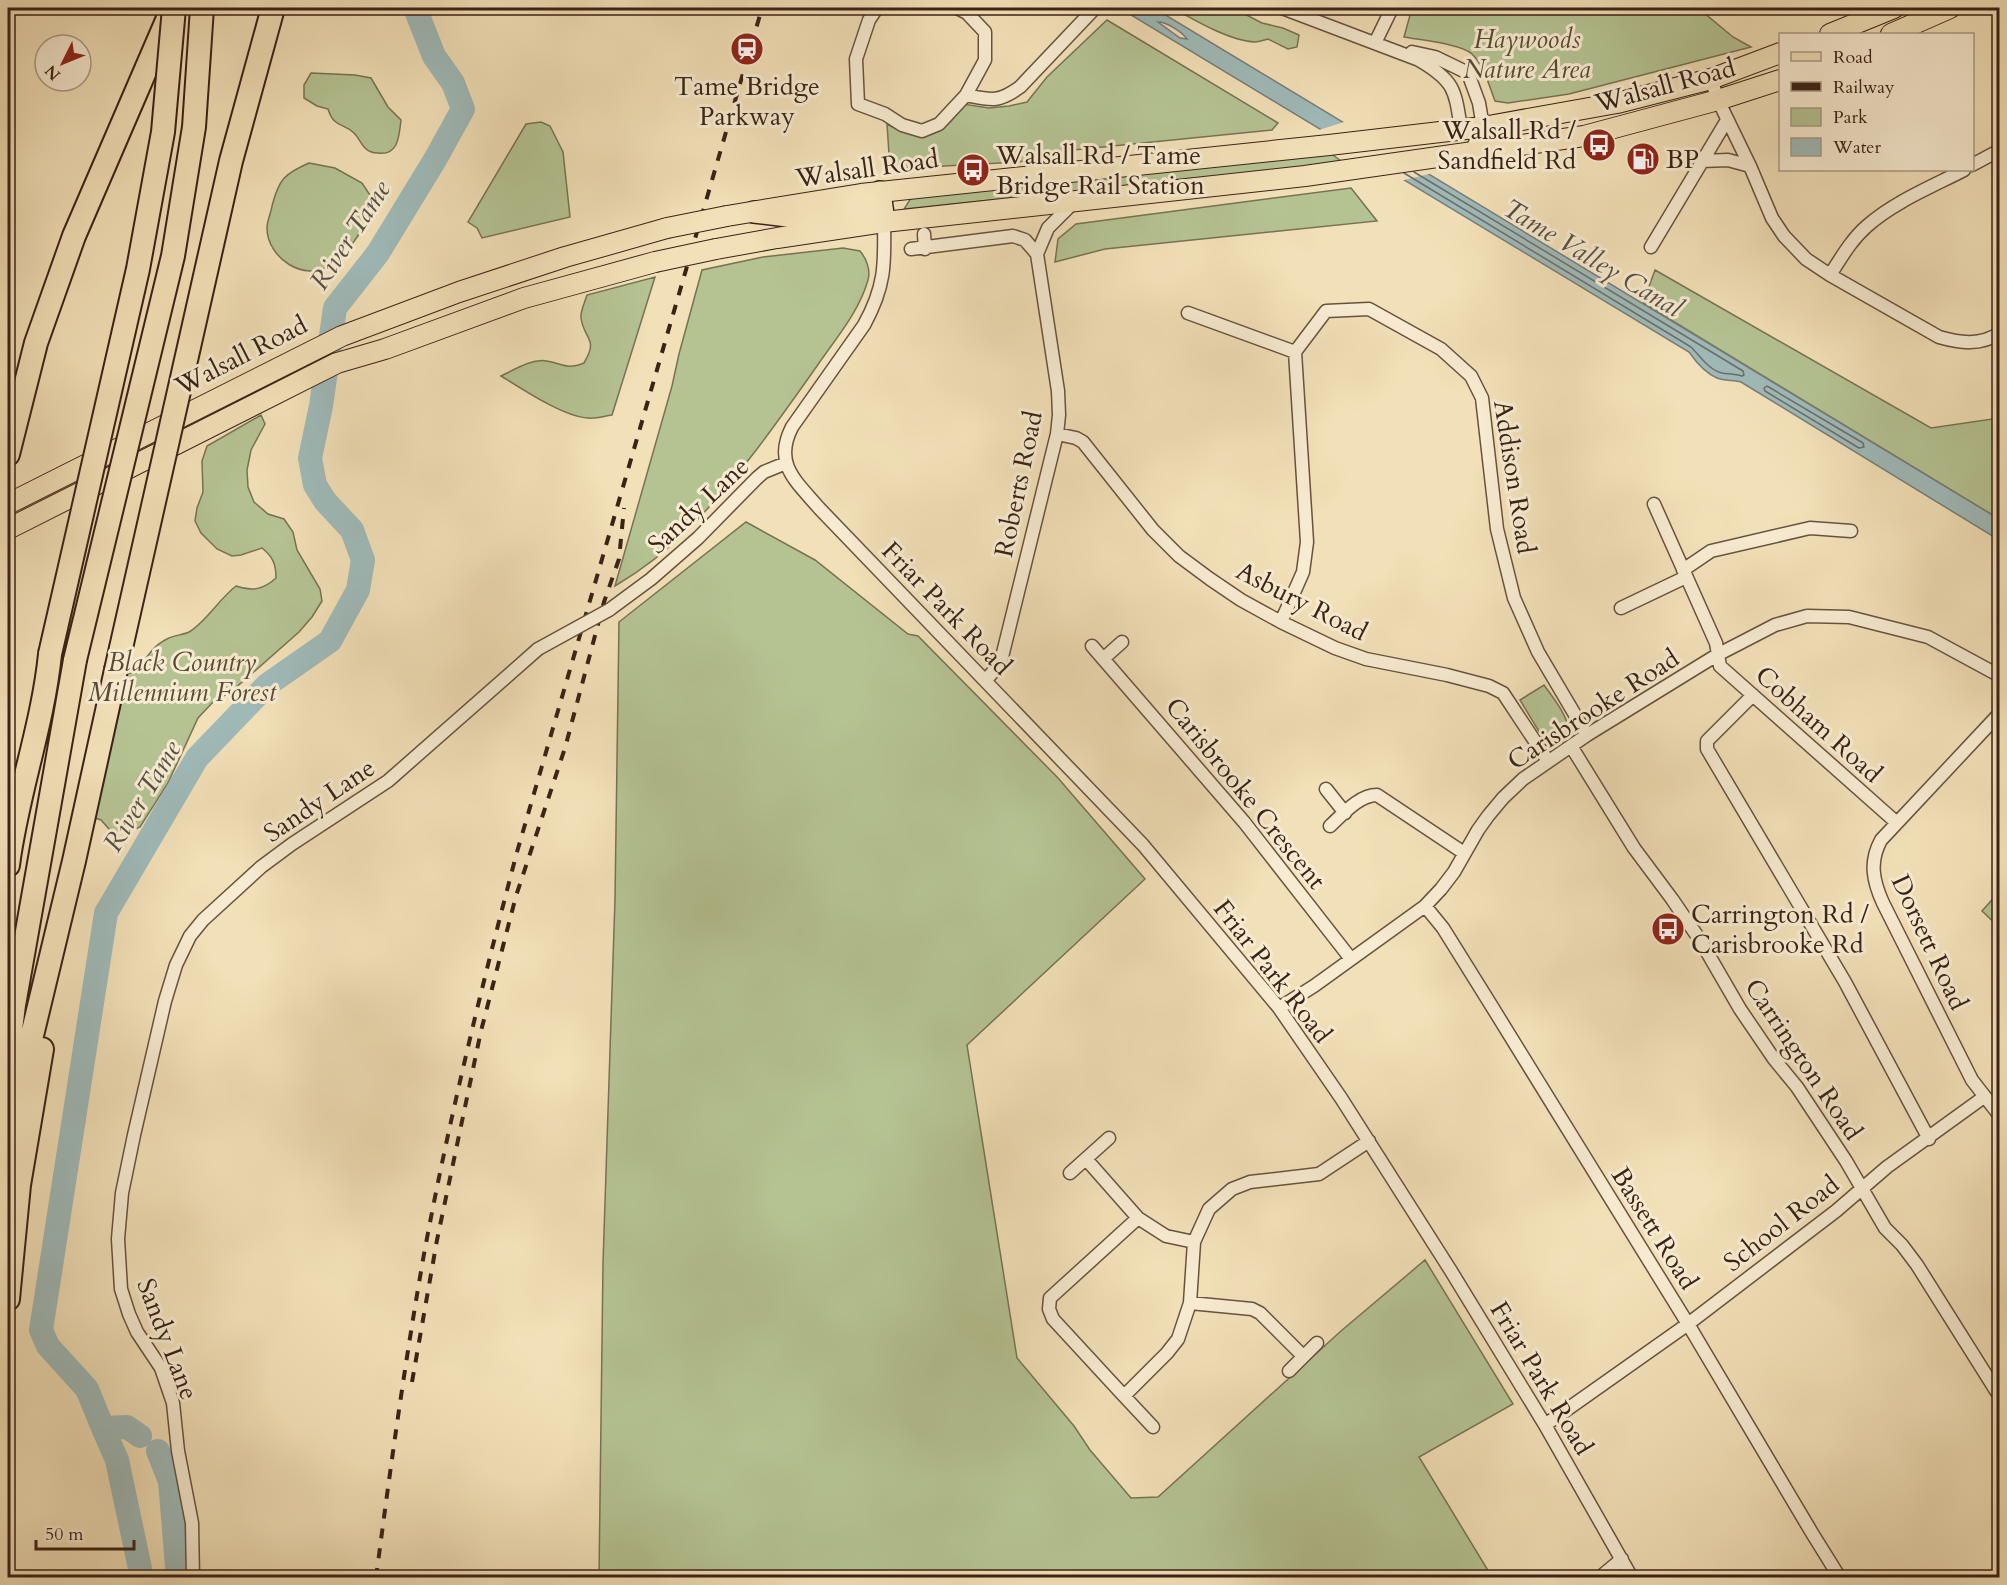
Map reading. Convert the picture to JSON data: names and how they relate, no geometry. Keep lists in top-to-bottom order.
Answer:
{
  "streets": {
    "main road": ["Walsall Road"],
    "street": [
      "Addison Road",
      "Roberts Road",
      "Sandy Lane",
      "Asbury Road",
      "Friar Park Road",
      "Carisbrooke Road",
      "Cobham Road",
      "Carisbrooke Crescent",
      "Dorsett Road",
      "Carrington Road",
      "School Road",
      "Bassett Road"
    ]
  },
  "crossings": [
    ["Walsall Road", "Sandy Lane"],
    ["Addison Road", "Carisbrooke Road"],
    ["Roberts Road", "Asbury Road"],
    ["Roberts Road", "Friar Park Road"],
    ["Sandy Lane", "Friar Park Road"],
    ["Asbury Road", "Carisbrooke Road"],
    ["Friar Park Road", "Carisbrooke Road"],
    ["Friar Park Road", "School Road"],
    ["Carisbrooke Road", "Cobham Road"],
    ["Carisbrooke Road", "Carisbrooke Crescent"],
    ["Carisbrooke Road", "Carrington Road"],
    ["Carisbrooke Road", "Bassett Road"],
    ["Cobham Road", "Dorsett Road"],
    ["Dorsett Road", "School Road"],
    ["Carrington Road", "School Road"],
    ["School Road", "Bassett Road"]
  ],
  "water": ["River Tame", "Tame Valley Canal"],
  "parks": ["Haywoods Nature Area", "Black Country Millennium Forest"],
  "places": {
    "station": ["Tame Bridge Parkway"],
    "bus stop": ["Walsall Rd / Sandfield Rd", "Walsall Rd / Tame Bridge Rail Station", "Carrington Rd / Carisbrooke Rd"],
    "fuel station": ["BP"]
  },
  "legend": [
    "Road",
    "Railway",
    "Park",
    "Water"
  ],
  "scale_bar": "50 m",
  "north": "bottom left"
}
